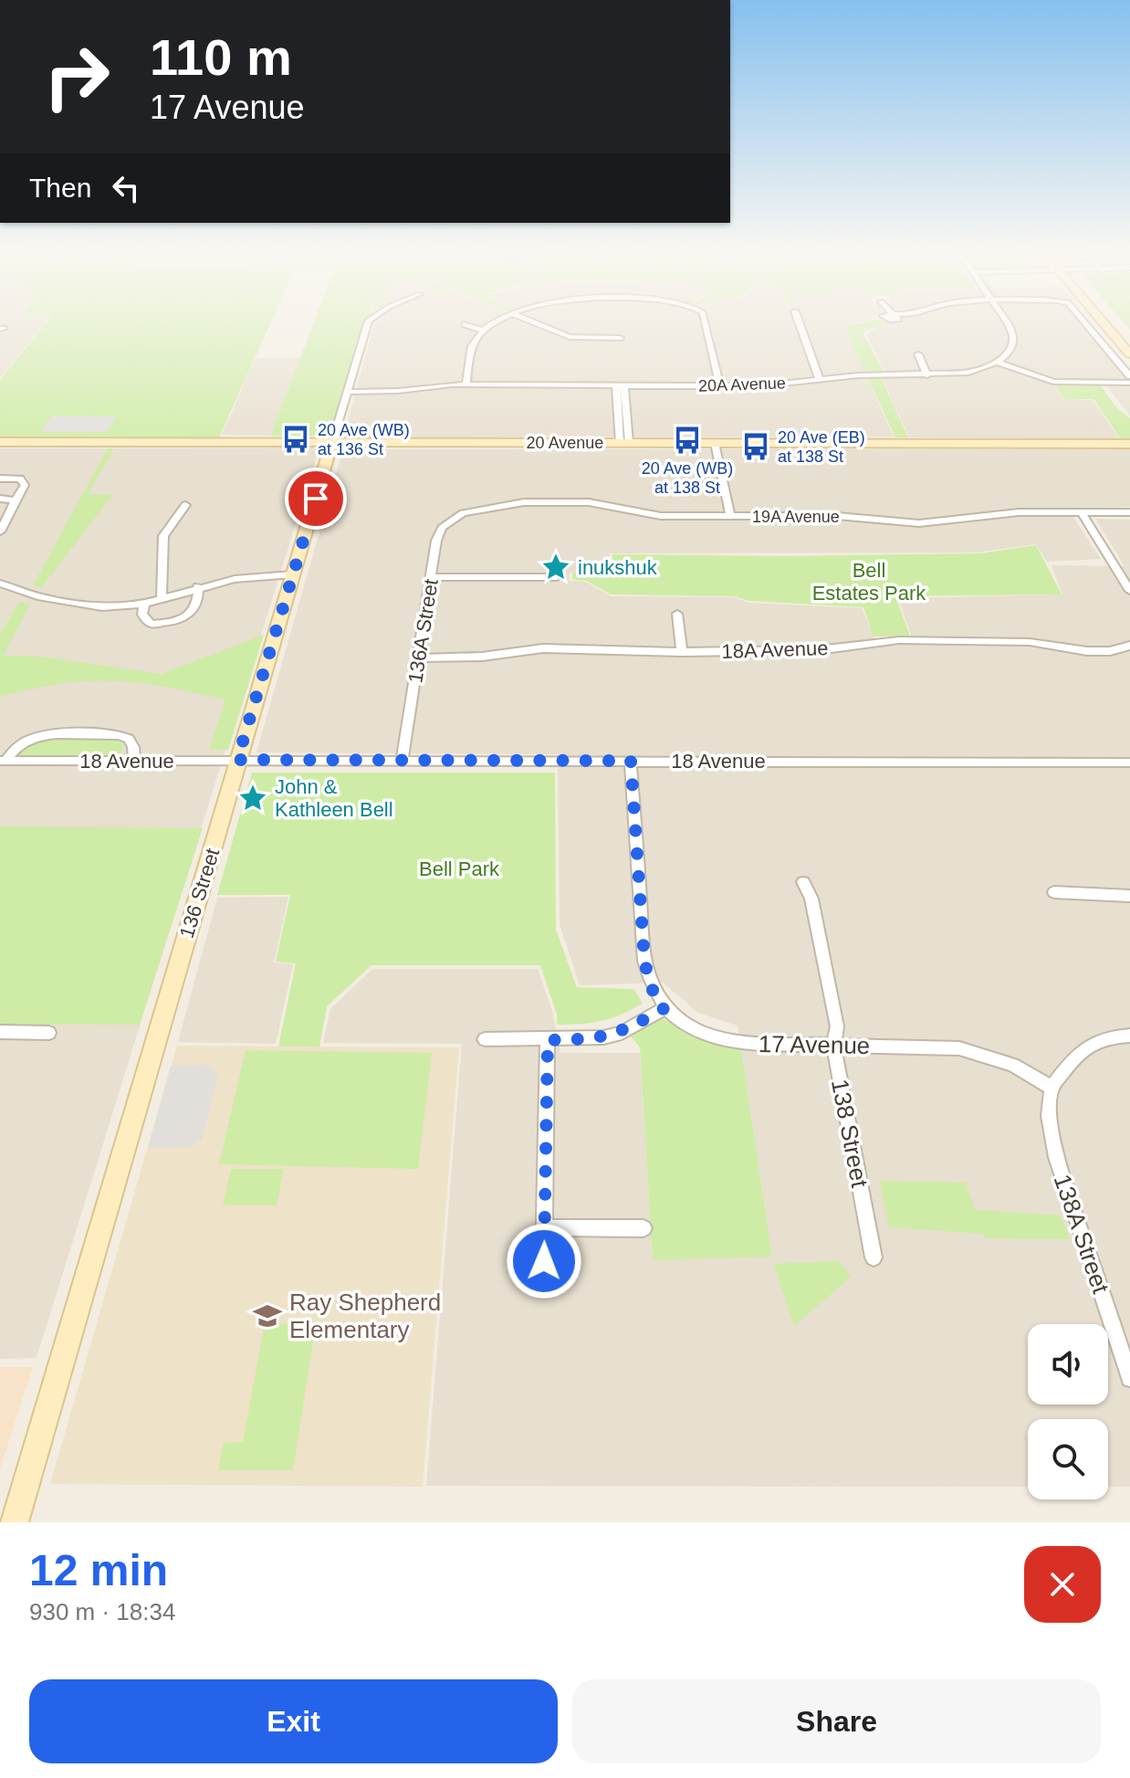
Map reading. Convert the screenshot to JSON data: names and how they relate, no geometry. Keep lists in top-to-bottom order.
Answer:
{
  "streets": {
    "street": [
      "20A Avenue",
      "20 Avenue",
      "19A Avenue",
      "136A Street",
      "18A Avenue",
      "18 Avenue",
      "136 Street",
      "17 Avenue",
      "138 Street",
      "138A Street"
    ]
  },
  "crossings": [
    ["20A Avenue", "136 Street"],
    ["20 Avenue", "136 Street"],
    ["19A Avenue", "136A Street"],
    ["136A Street", "18A Avenue"],
    ["136A Street", "18 Avenue"],
    ["18 Avenue", "136 Street"],
    ["17 Avenue", "138 Street"],
    ["17 Avenue", "138A Street"]
  ],
  "parks": ["Bell Estates Park", "Bell Park"],
  "places": {
    "bus stop": ["20 Ave (WB) at 136 St", "20 Ave (WB) at 138 St", "20 Ave (EB) at 138 St"],
    "place": ["inukshuk", "John & Kathleen Bell"],
    "school or university": ["Ray Shepherd Elementary"]
  },
  "page": {
    "turn": ["110 m", "17 Avenue"],
    "then": "Then",
    "heading": ["12 min", "930 m · 18:34"],
    "buttons": ["Exit", "Share"]
  }
}
